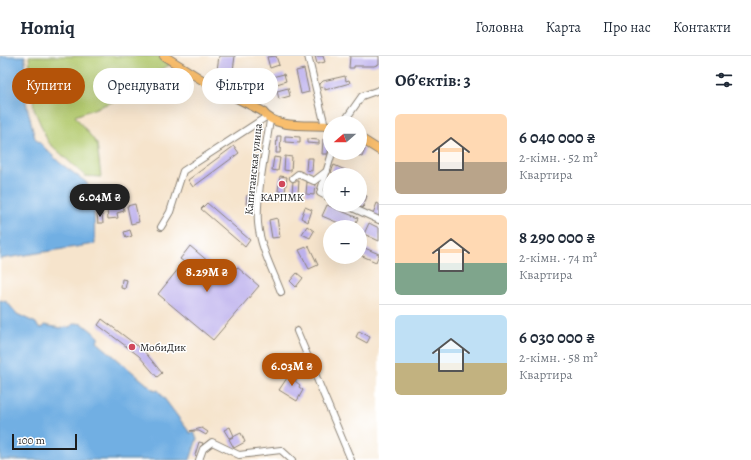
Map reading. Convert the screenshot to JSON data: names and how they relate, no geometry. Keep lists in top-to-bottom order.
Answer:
{
  "streets": {
    "main road": ["Капитанская улица"]
  },
  "places": ["КАРПМК", "МобиДик"],
  "scale_bar": "100 m",
  "north": "left",
  "page": {
    "header": "Homiq",
    "nav": [
      "Головна",
      "Карта",
      "Про нас",
      "Контакти"
    ],
    "heading": "Об’єктів: 3",
    "chip": ["Купити", "Орендувати", "Фільтри"],
    "list": [
      {
        "name": "6 040 000 ₴",
        "note": "2-кімн. · 52 m² · Квартира"
      },
      {
        "name": "8 290 000 ₴",
        "note": "2-кімн. · 74 m² · Квартира"
      },
      {
        "name": "6 030 000 ₴",
        "note": "2-кімн. · 58 m² · Квартира"
      }
    ],
    "map_buttons": ["+", "−"],
    "price": ["6.04M ₴", "8.29M ₴", "6.03M ₴"],
    "scale": "100 m"
  }
}
